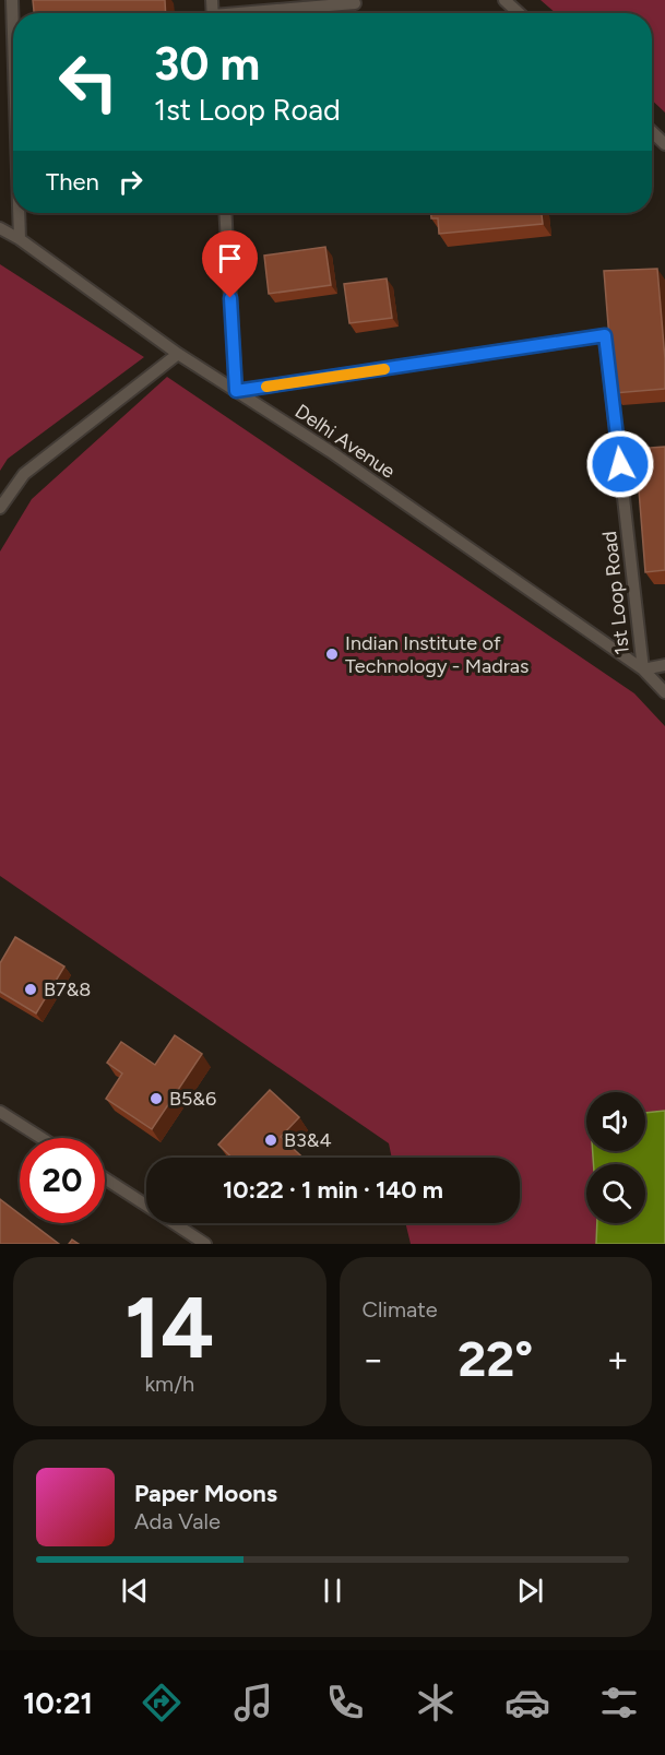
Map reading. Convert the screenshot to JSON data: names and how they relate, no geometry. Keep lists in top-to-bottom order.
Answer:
{
  "streets": {
    "lane": ["Delhi Avenue", "1st Loop Road"]
  },
  "crossings": [
    ["Delhi Avenue", "1st Loop Road"]
  ],
  "places": [
    "Indian Institute of Technology - Madras",
    "B7&8",
    "B5&6",
    "B3&4"
  ],
  "page": {
    "turn": ["30 m", "1st Loop Road"],
    "then": "Then",
    "limit": "20",
    "trip": "10:22 · 1 min · 140 m",
    "tile": [
      ["14", "km/h"],
      "Climate"
    ],
    "heat": ["−", "22°", "+"],
    "song": ["Paper Moons", "Ada Vale"],
    "tabs": "10:21"
  }
}
